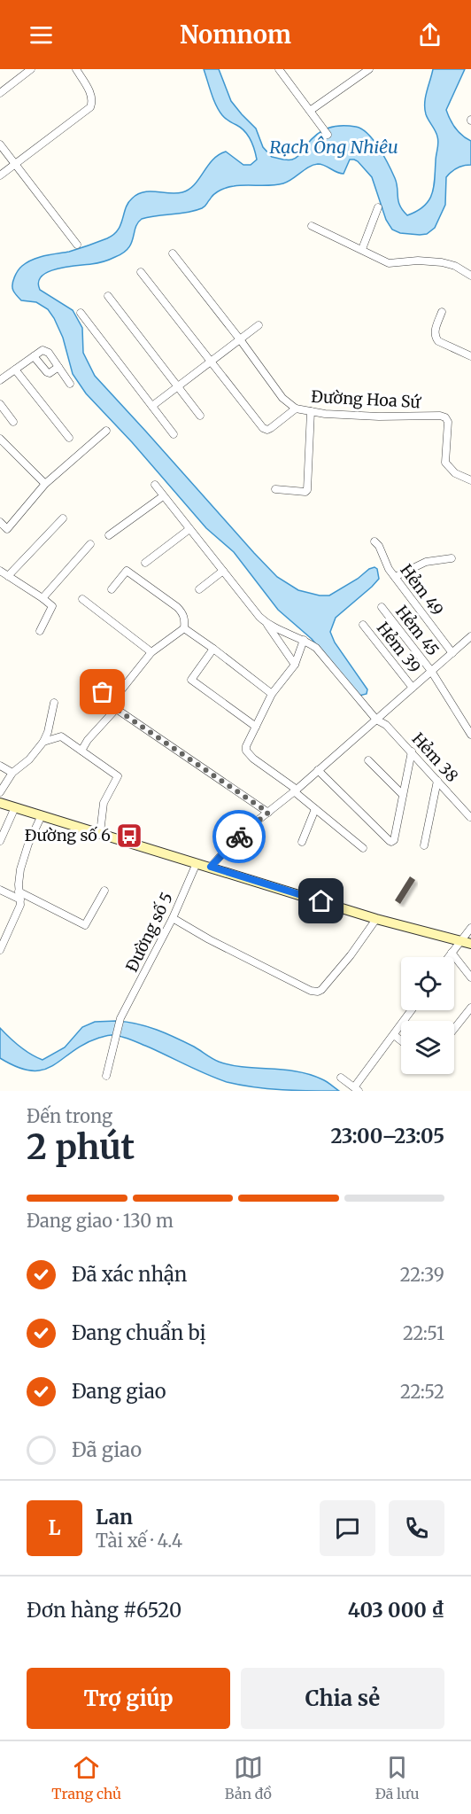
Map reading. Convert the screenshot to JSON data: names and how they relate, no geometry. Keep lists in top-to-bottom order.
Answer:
{
  "streets": {
    "street": [
      "Đường Hoa Sứ",
      "Hẻm 49",
      "Hẻm 45",
      "Hẻm 39",
      "Hẻm 38",
      "Đường số 5"
    ]
  },
  "water": ["Rạch Ông Nhiêu"],
  "places": {
    "bus stop": ["Đường số 6"]
  },
  "page": {
    "header": "Nomnom",
    "heading": ["2 phút", "Đến trong", "23:00–23:05"],
    "panel": [
      "Lan",
      "Tài xế · 4.4",
      "Đơn hàng #6520",
      "403 000 ₫"
    ],
    "bar": "Đang giao · 130 m",
    "list": [
      ["Đã xác nhận", "22:39"],
      ["Đang chuẩn bị", "22:51"],
      ["Đang giao", "22:52"],
      "Đã giao"
    ],
    "round": "L",
    "buttons": ["Trợ giúp", "Chia sẻ"],
    "tabs": ["Trang chủ", "Bản đồ", "Đã lưu"]
  }
}
